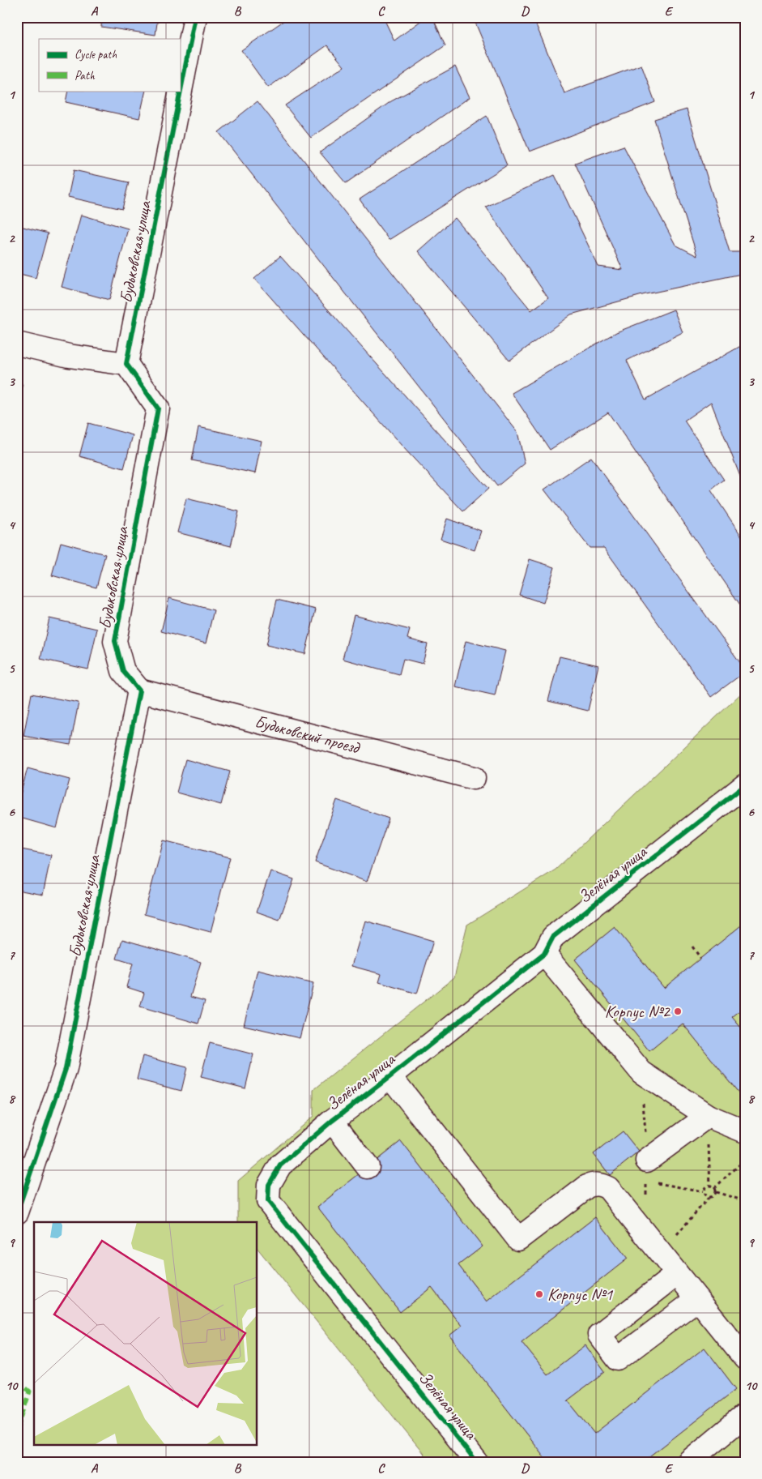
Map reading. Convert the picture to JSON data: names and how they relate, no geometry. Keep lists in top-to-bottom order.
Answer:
{
  "streets": {
    "street": ["Будьковская улица", "Будьковский проезд", "Зелёная улица"]
  },
  "crossings": [
    ["Будьковская улица", "Будьковский проезд"]
  ],
  "places": ["Корпус №2", "Корпус №1"],
  "legend": ["Cycle path", "Path"],
  "grid": {
    "columns": [
      "A",
      "B",
      "C",
      "D",
      "E"
    ],
    "rows": [
      "1",
      "2",
      "3",
      "4",
      "5",
      "6",
      "7",
      "8",
      "9",
      "10"
    ]
  }
}
